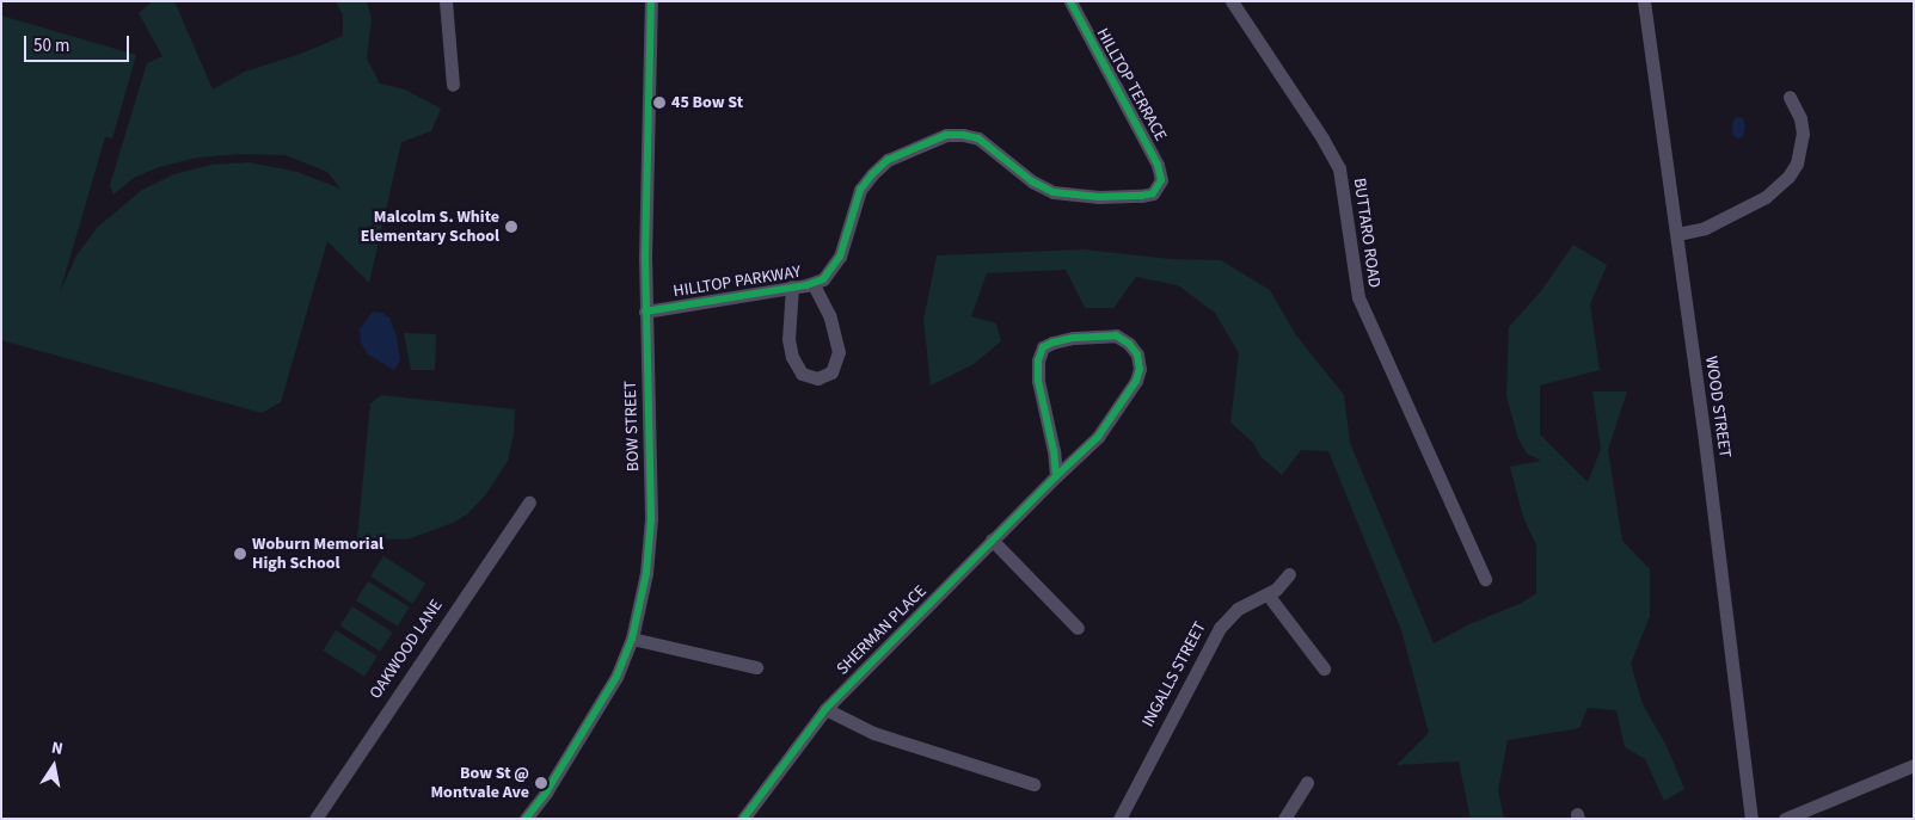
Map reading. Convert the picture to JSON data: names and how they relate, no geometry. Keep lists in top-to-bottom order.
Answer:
{
  "streets": {
    "street": [
      "HILLTOP TERRACE",
      "BUTTARO ROAD",
      "HILLTOP PARKWAY",
      "WOOD STREET",
      "BOW STREET",
      "SHERMAN PLACE",
      "OAKWOOD LANE",
      "INGALLS STREET"
    ]
  },
  "crossings": [
    ["HILLTOP TERRACE", "HILLTOP PARKWAY"],
    ["HILLTOP PARKWAY", "BOW STREET"]
  ],
  "places": [
    "45 Bow St",
    "Malcolm S. White Elementary School",
    "Woburn Memorial High School",
    "Bow St @ Montvale Ave"
  ],
  "scale_bar": "50 m",
  "north": "top"
}
